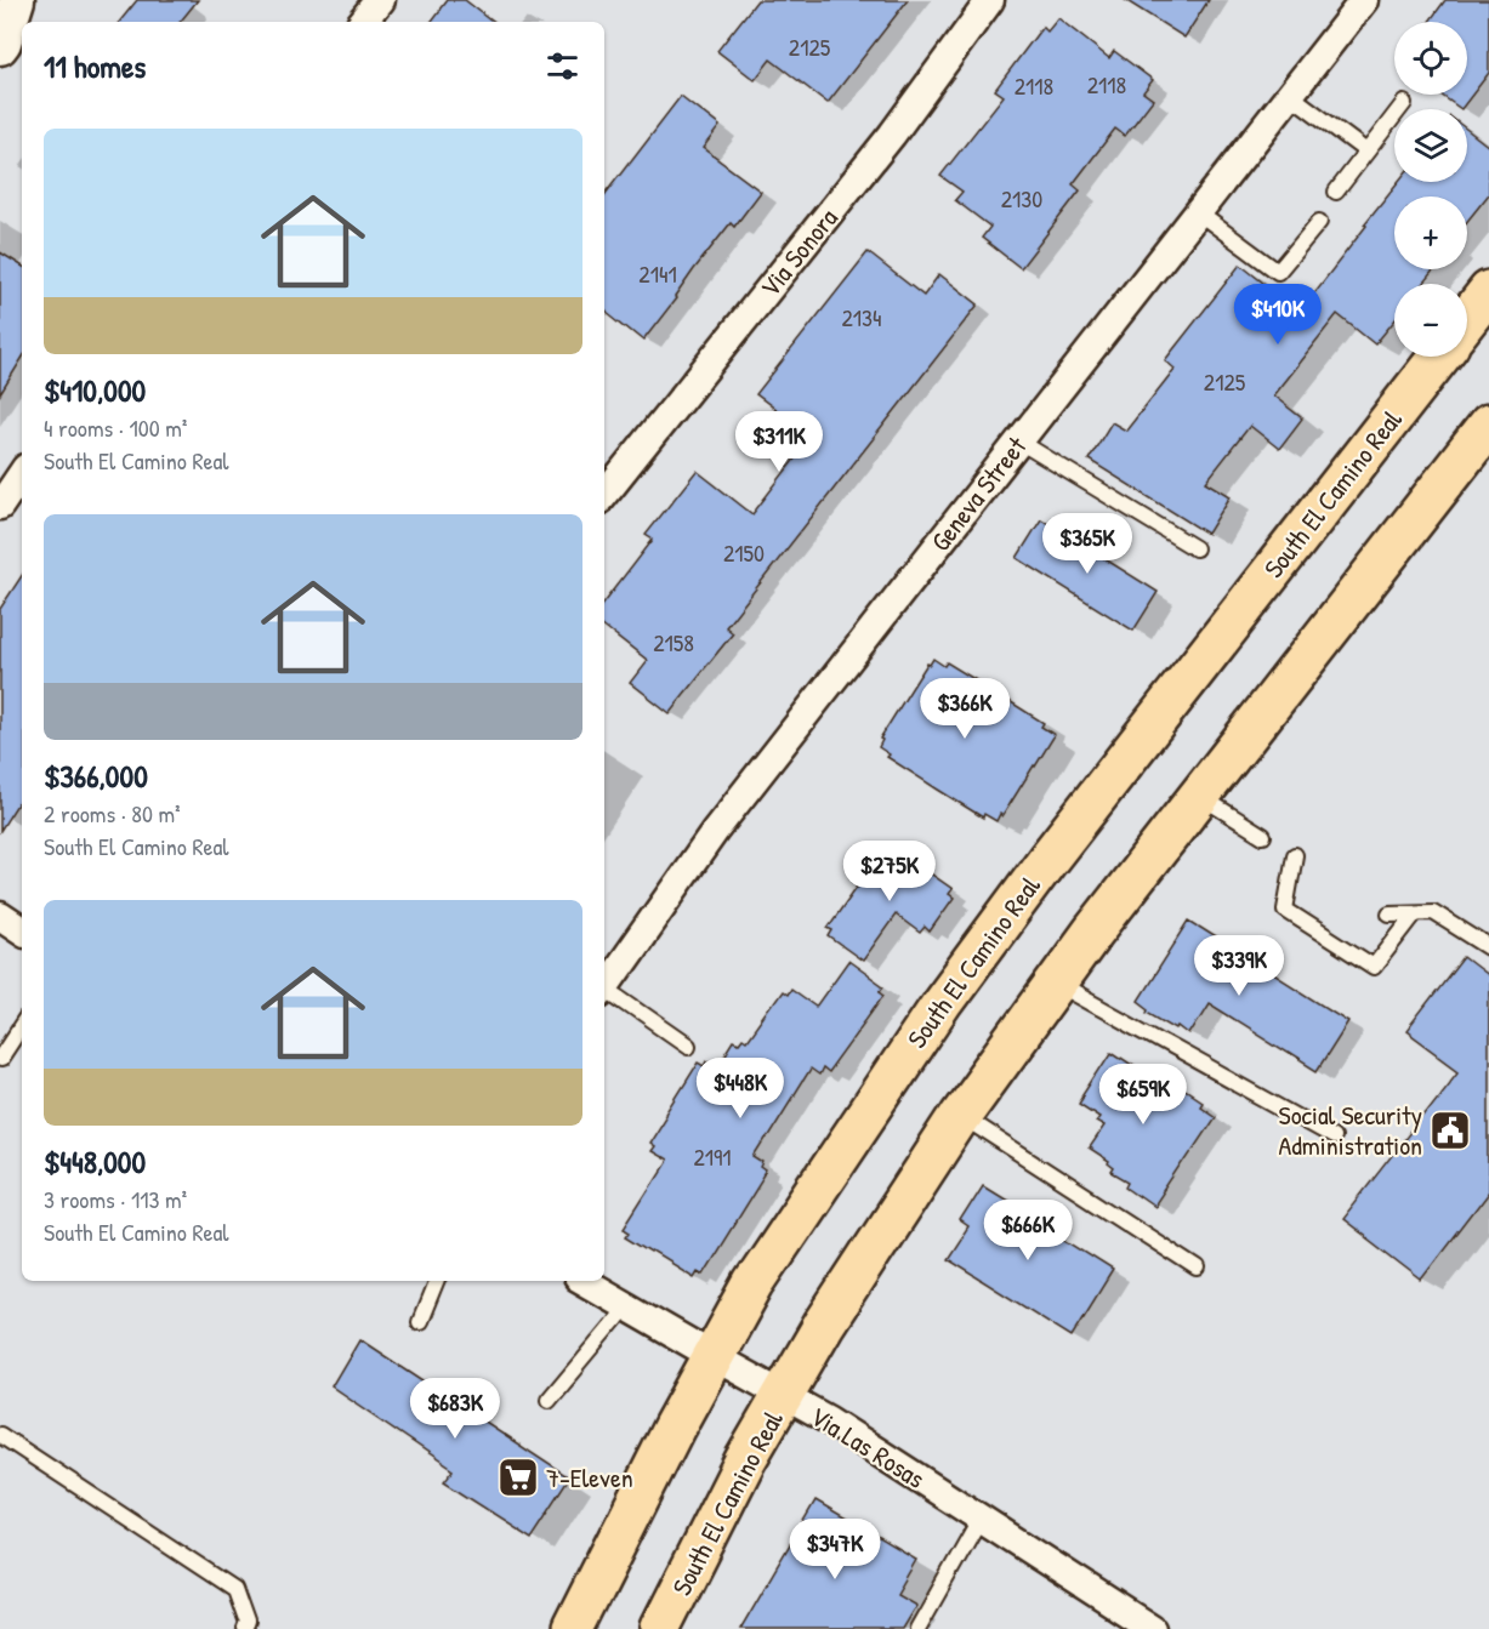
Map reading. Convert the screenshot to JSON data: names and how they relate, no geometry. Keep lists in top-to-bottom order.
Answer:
{
  "streets": {
    "main road": ["South El Camino Real"],
    "street": ["Via Sonora", "Geneva Street", "Via Las Rosas"]
  },
  "crossings": [
    ["South El Camino Real", "Via Las Rosas"]
  ],
  "places": {
    "public building": ["Social Security Administration"],
    "supermarket": ["7-Eleven"]
  },
  "house_numbers": [
    "2125",
    "2118",
    "2118",
    "2130",
    "2141",
    "2134",
    "2125",
    "2150",
    "2158",
    "2191"
  ],
  "page": {
    "map_buttons": ["+", "−"],
    "heading": "11 homes",
    "list": [
      {
        "name": "$410,000",
        "note": "4 rooms · 100 m² · South El Camino Real"
      },
      {
        "name": "$366,000",
        "note": "2 rooms · 80 m² · South El Camino Real"
      },
      {
        "name": "$448,000",
        "note": "3 rooms · 113 m² · South El Camino Real"
      }
    ],
    "price": [
      "$410K",
      "$311K",
      "$365K",
      "$366K",
      "$275K",
      "$339K",
      "$448K",
      "$659K",
      "$666K",
      "$683K",
      "$347K"
    ]
  }
}
